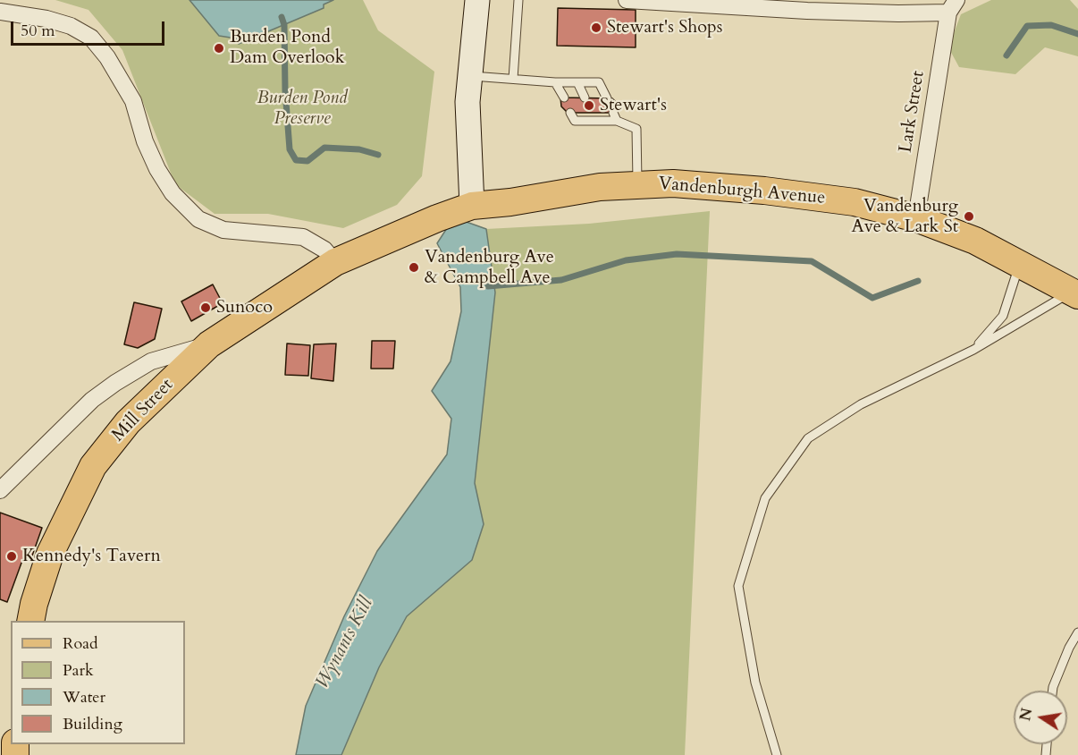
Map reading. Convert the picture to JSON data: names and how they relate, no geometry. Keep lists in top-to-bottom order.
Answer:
{
  "streets": {
    "main road": ["Vandenburgh Avenue", "Mill Street"],
    "street": ["Lark Street"]
  },
  "crossings": [
    ["Lark Street", "Vandenburgh Avenue"],
    ["Vandenburgh Avenue", "Mill Street"]
  ],
  "water": ["Wynants Kill"],
  "parks": ["Burden Pond Preserve"],
  "places": [
    "Stewart's Shops",
    "Burden Pond Dam Overlook",
    "Stewart's",
    "Vandenburg Ave & Lark St",
    "Vandenburg Ave & Campbell Ave",
    "Sunoco",
    "Kennedy's Tavern"
  ],
  "legend": [
    "Road",
    "Park",
    "Water",
    "Building"
  ],
  "scale_bar": "50 m",
  "north": "left"
}
